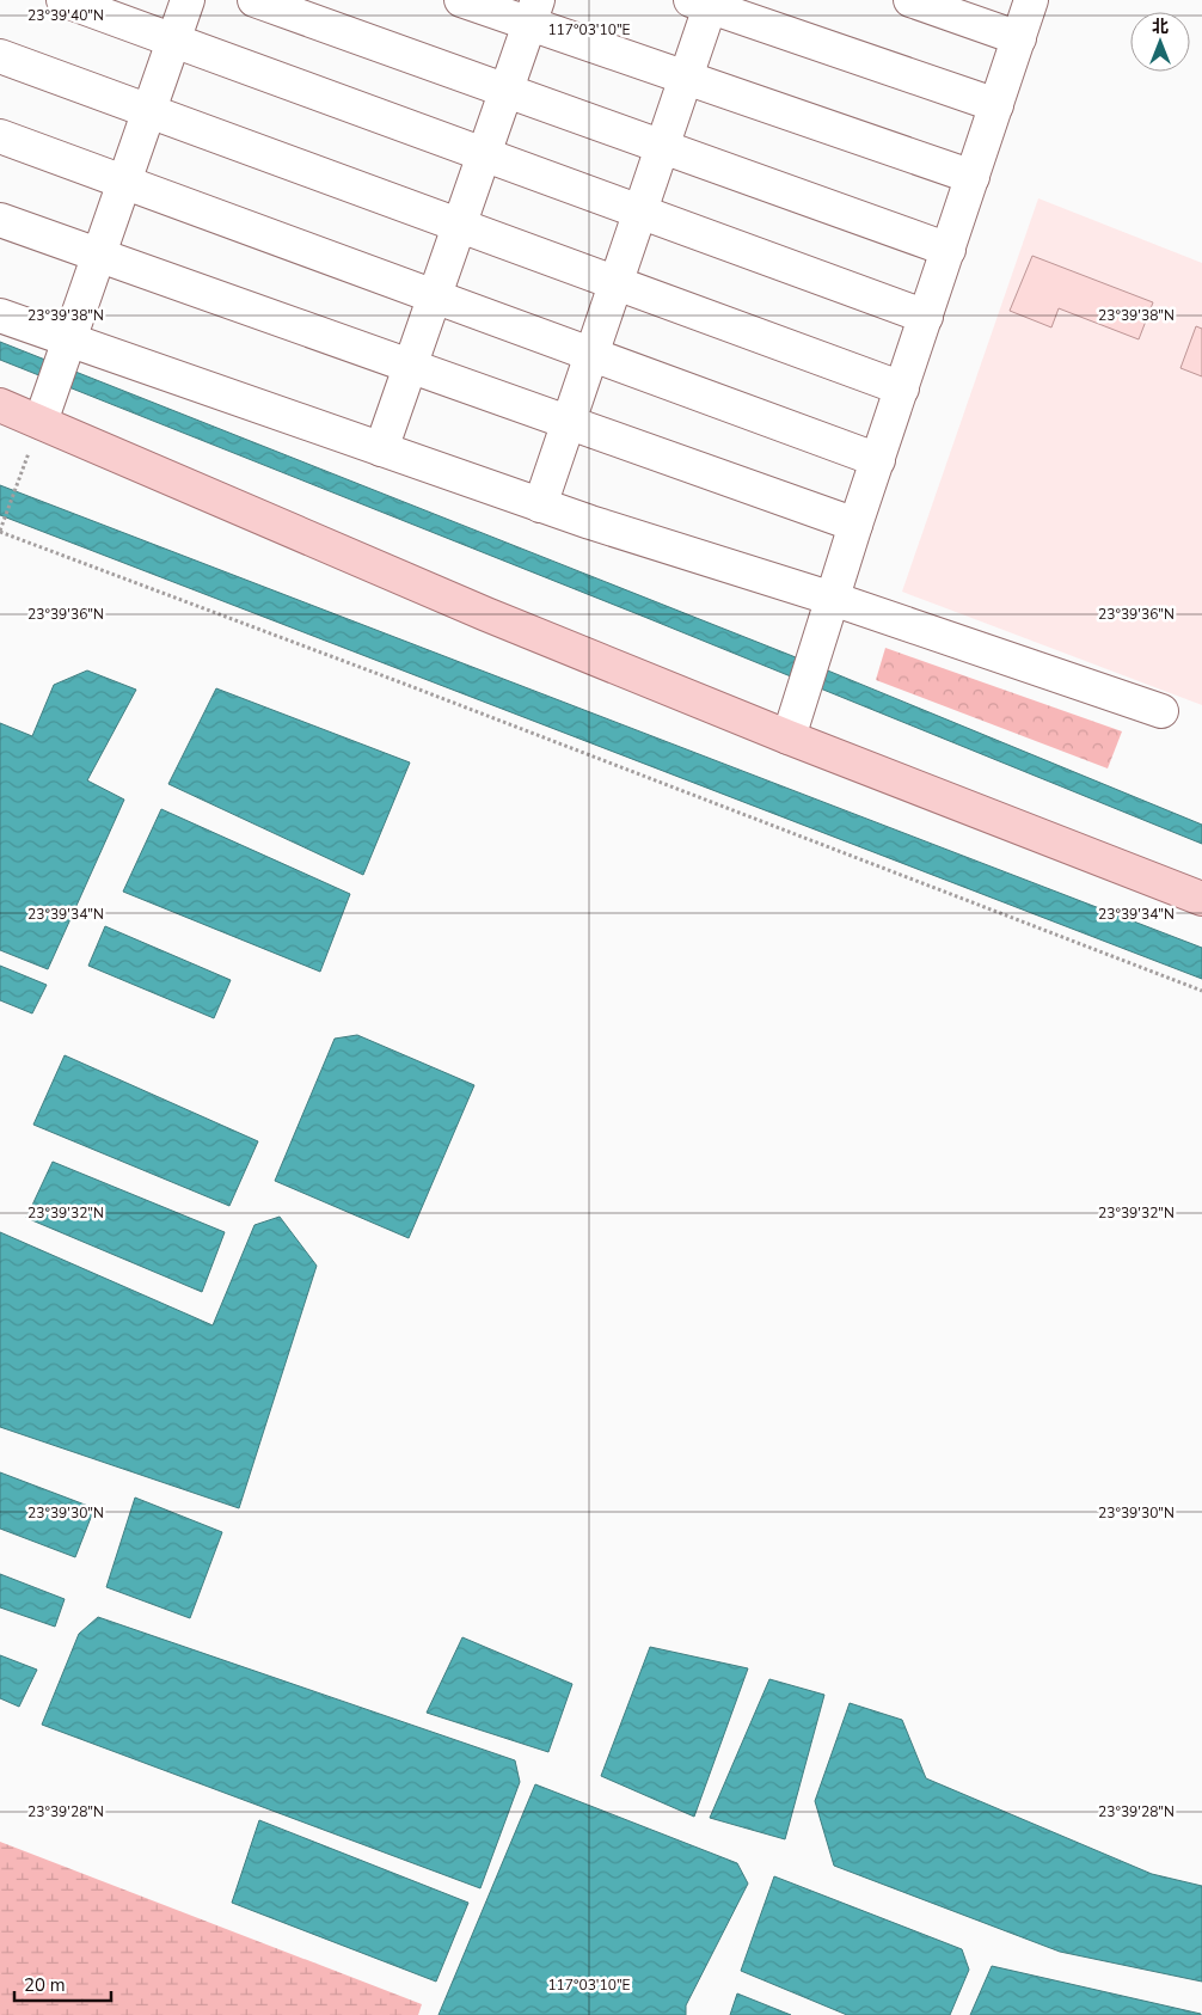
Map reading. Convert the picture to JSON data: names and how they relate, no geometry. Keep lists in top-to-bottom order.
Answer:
{
  "scale_bar": "20 m",
  "north": "top",
  "coordinates": [
    "23°39'40\"N",
    "117°03'10\"E",
    "23°39'38\"N",
    "23°39'36\"N",
    "23°39'34\"N",
    "23°39'32\"N",
    "23°39'30\"N",
    "23°39'28\"N"
  ]
}
